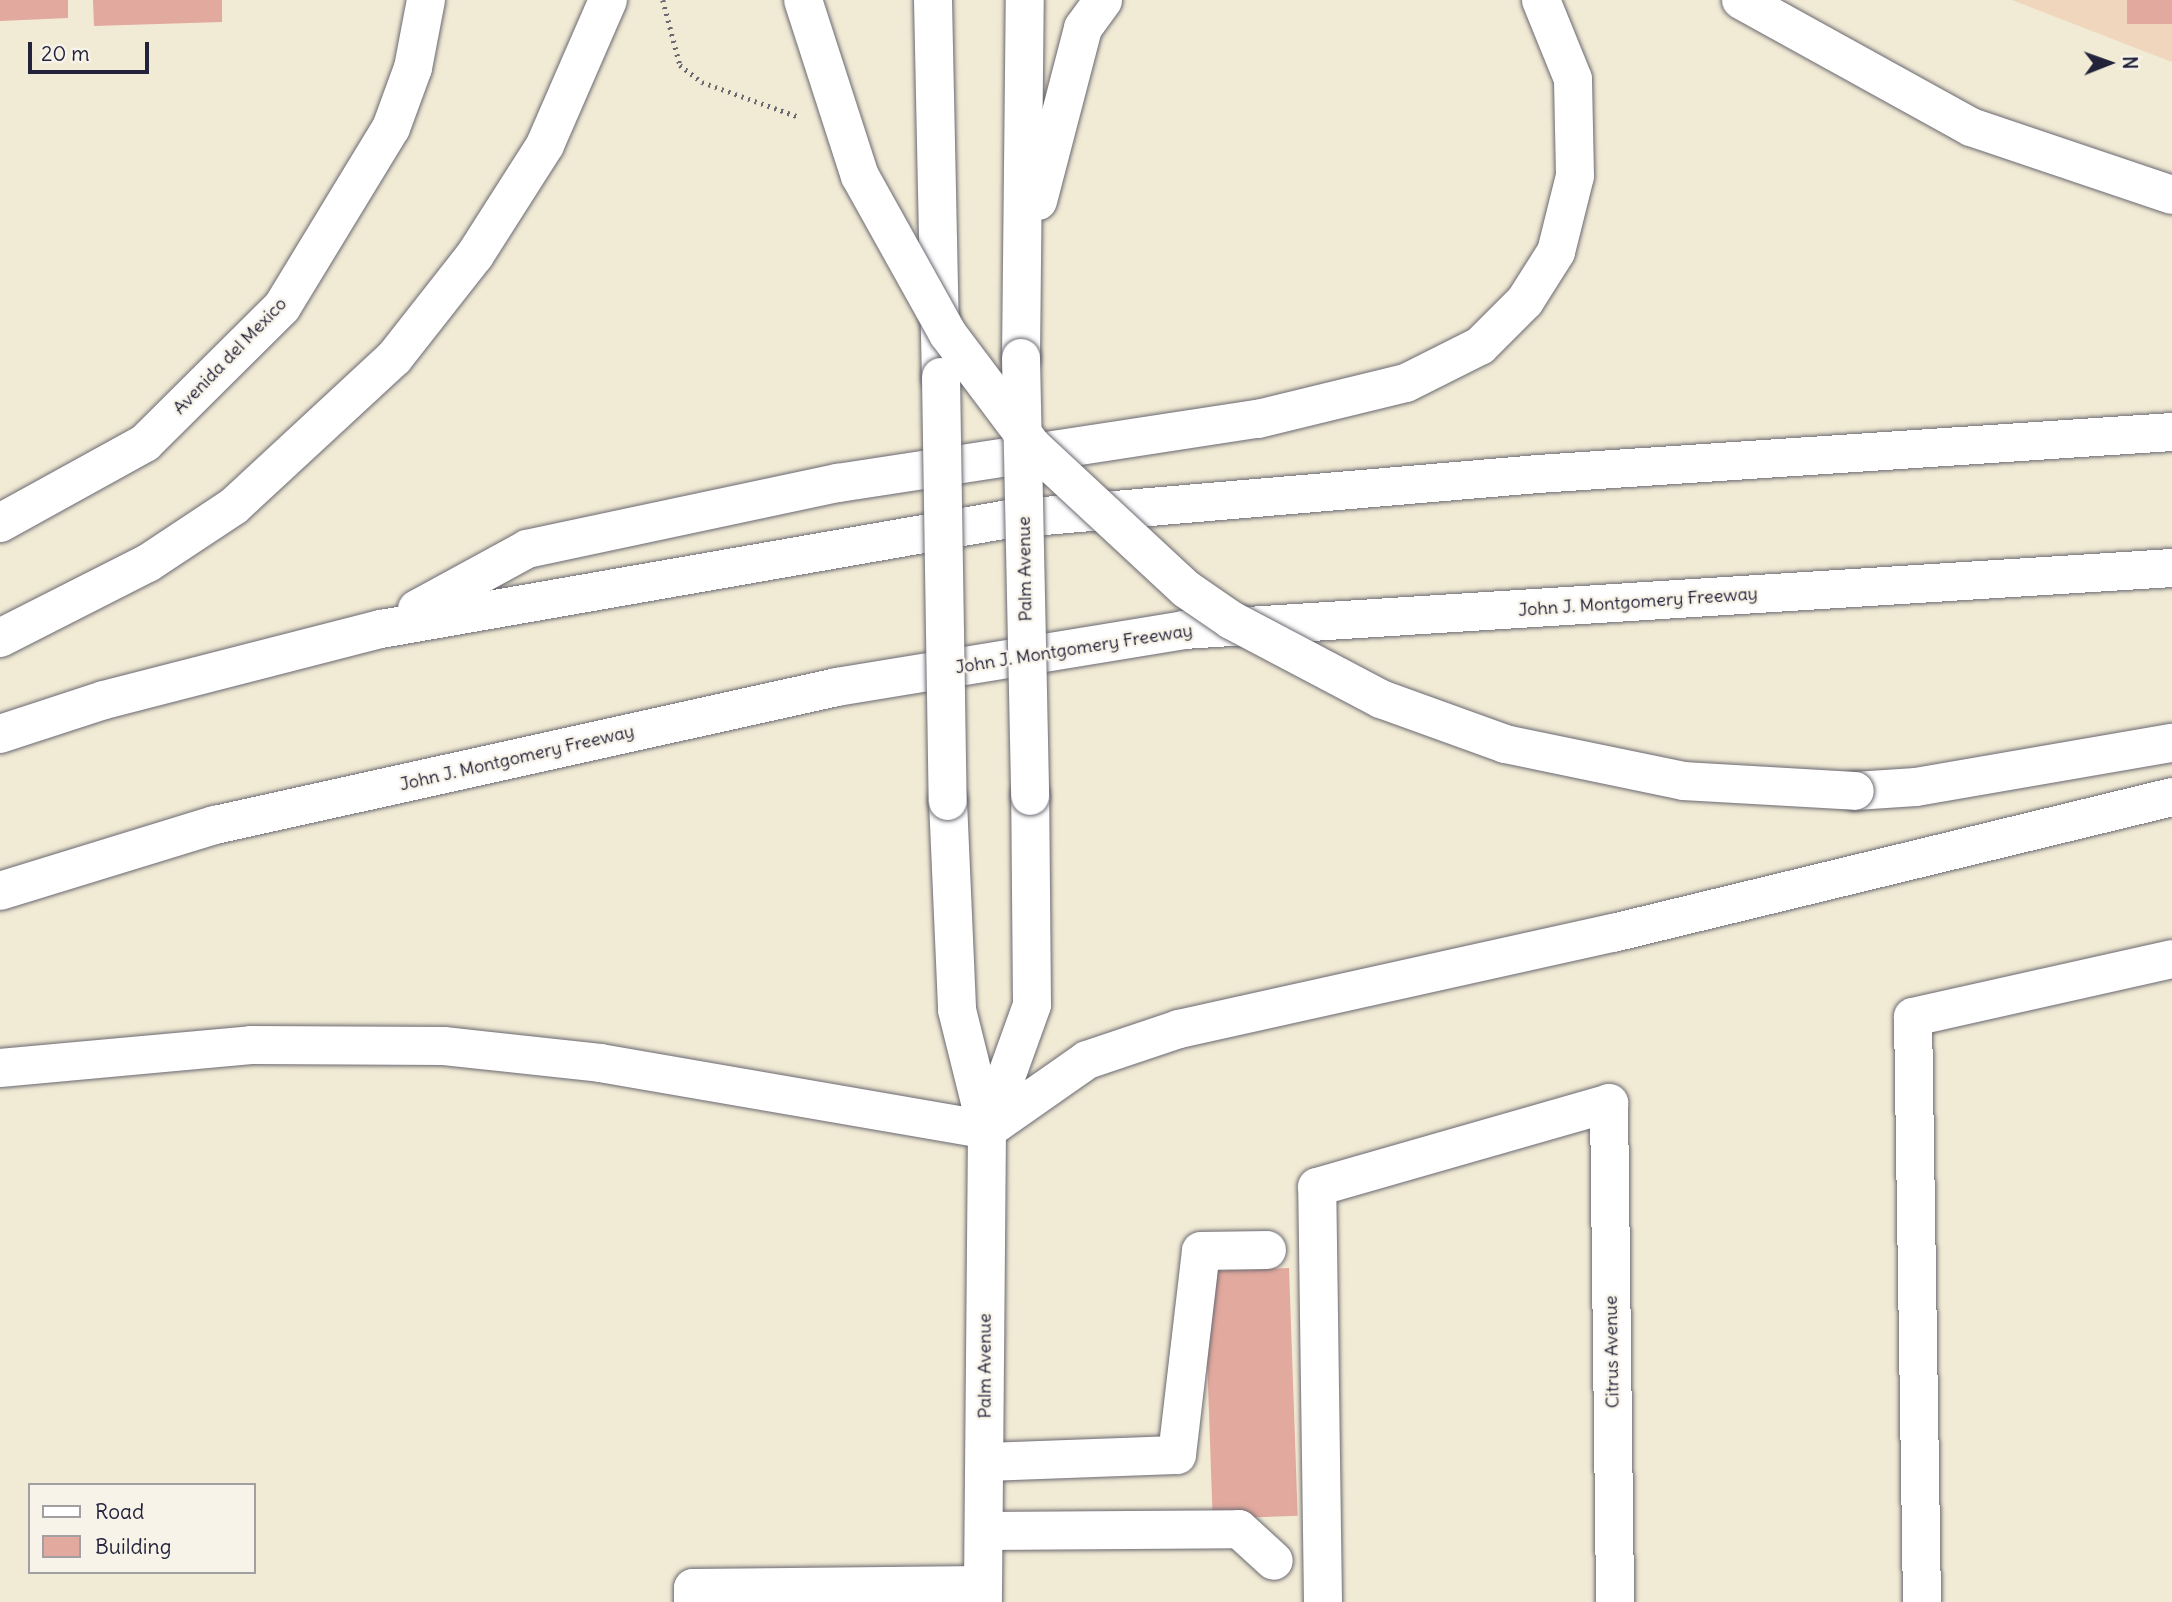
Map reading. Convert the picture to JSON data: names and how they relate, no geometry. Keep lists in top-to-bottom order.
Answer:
{
  "streets": {
    "main road": [
      "Avenida del Mexico",
      "Palm Avenue",
      "John J. Montgomery Freeway",
      "Citrus Avenue"
    ]
  },
  "legend": ["Road", "Building"],
  "scale_bar": "20 m",
  "north": "right"
}
